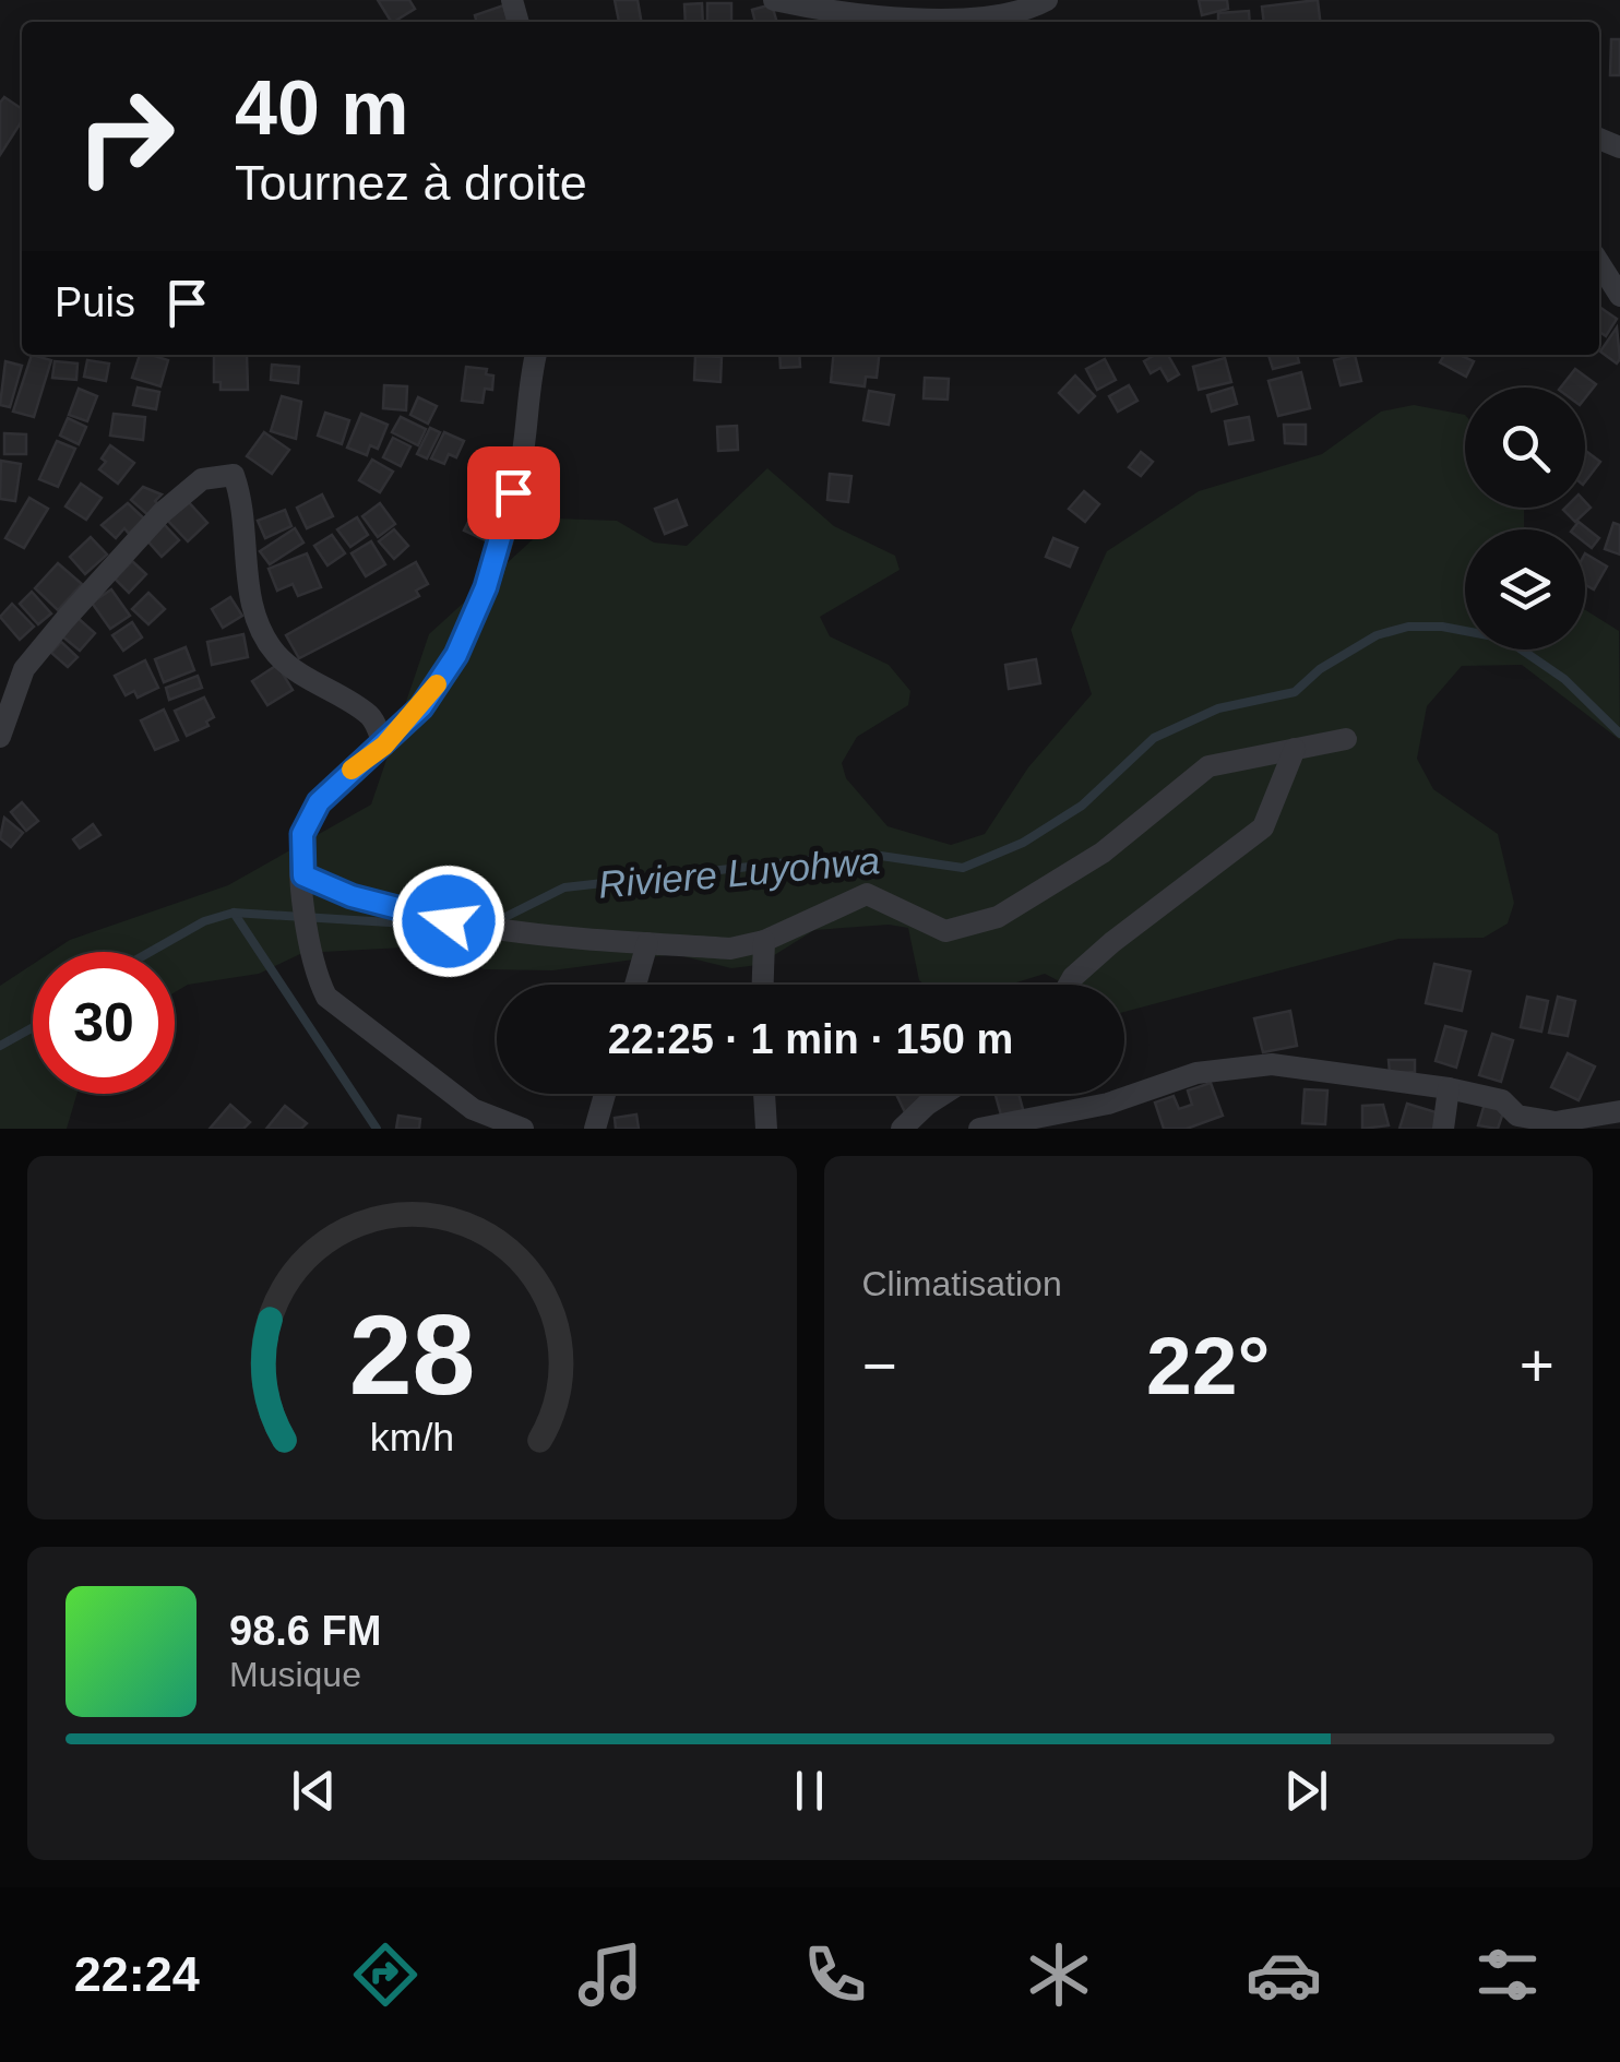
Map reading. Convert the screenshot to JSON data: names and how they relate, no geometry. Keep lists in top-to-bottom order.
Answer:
{
  "water": ["Riviere Luyohwa"],
  "page": {
    "turn": ["40 m", "Tournez à droite"],
    "then": "Puis",
    "limit": "30",
    "trip": "22:25 · 1 min · 150 m",
    "tile": "Climatisation",
    "heat": ["−", "22°", "+"],
    "song": ["98.6 FM", "Musique"],
    "tabs": "22:24",
    "gauge": ["28", "km/h"]
  }
}
